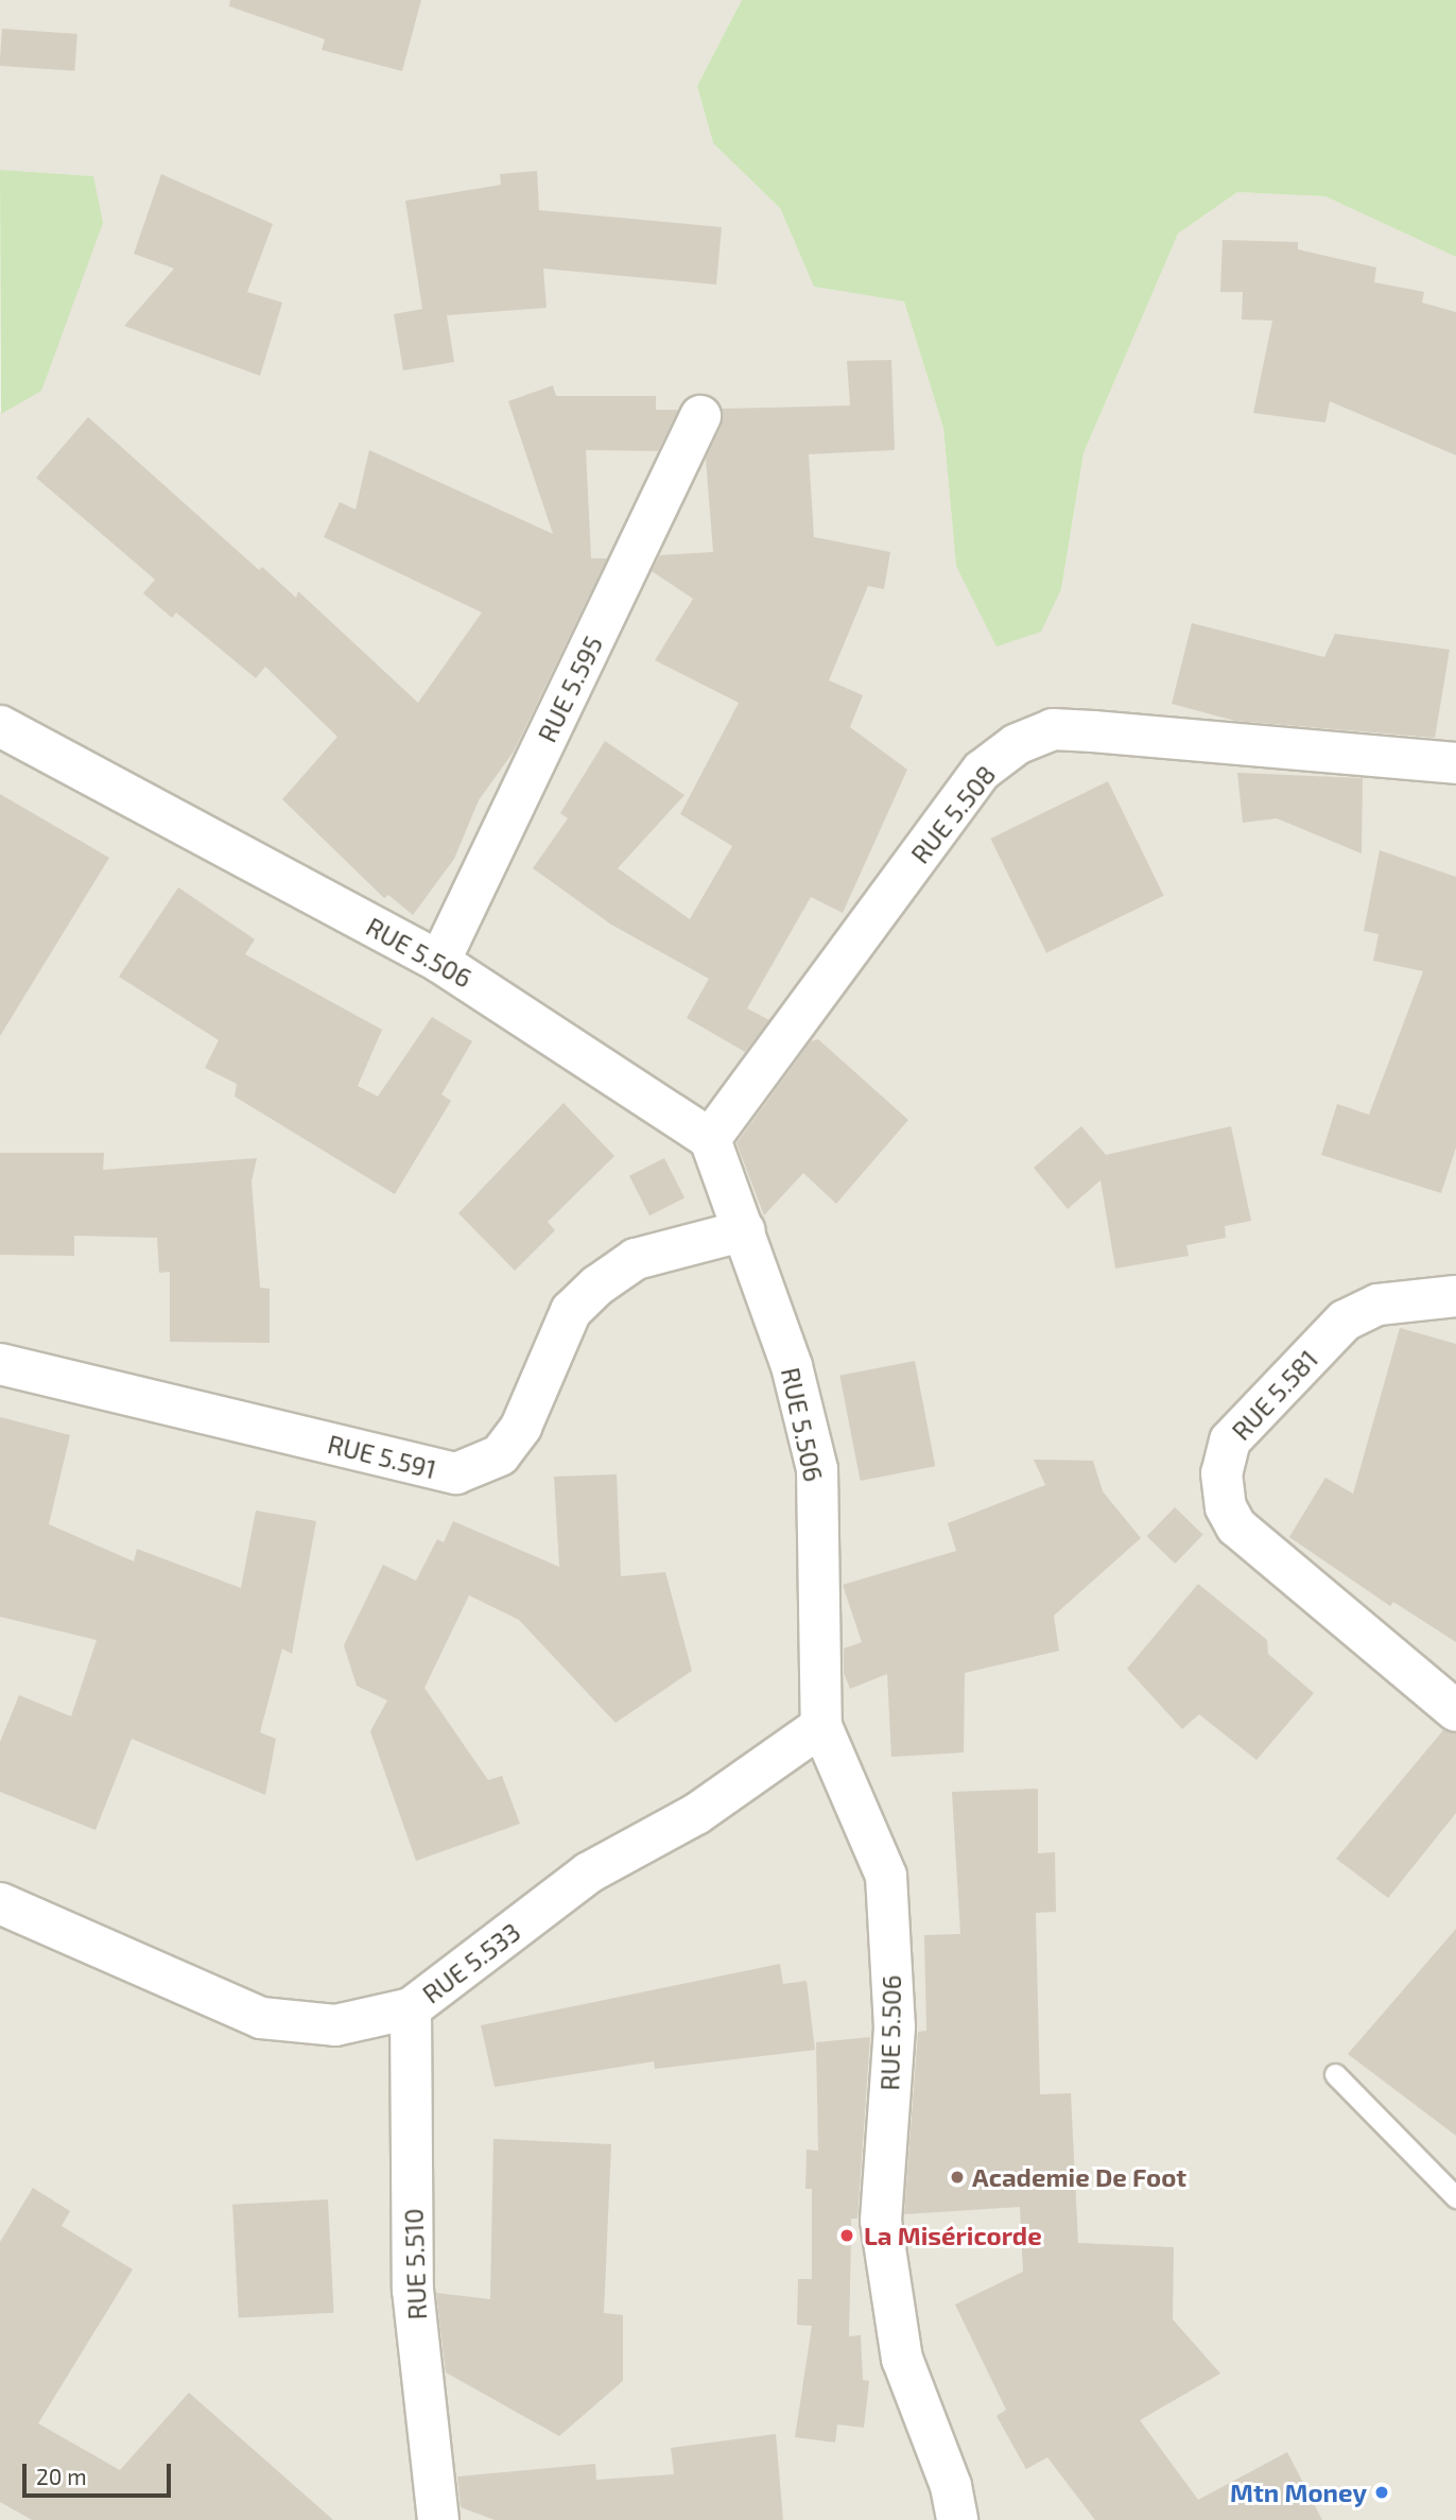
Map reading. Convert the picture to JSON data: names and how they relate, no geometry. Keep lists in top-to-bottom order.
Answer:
{
  "streets": {
    "street": [
      "RUE 5.595",
      "RUE 5.508",
      "RUE 5.506",
      "RUE 5.581",
      "RUE 5.591",
      "RUE 5.533",
      "RUE 5.510"
    ]
  },
  "crossings": [
    ["RUE 5.595", "RUE 5.506"],
    ["RUE 5.508", "RUE 5.506"],
    ["RUE 5.506", "RUE 5.591"],
    ["RUE 5.506", "RUE 5.533"],
    ["RUE 5.533", "RUE 5.510"]
  ],
  "places": ["Academie De Foot", "La Miséricorde", "Mtn Money"],
  "scale_bar": "20 m"
}
